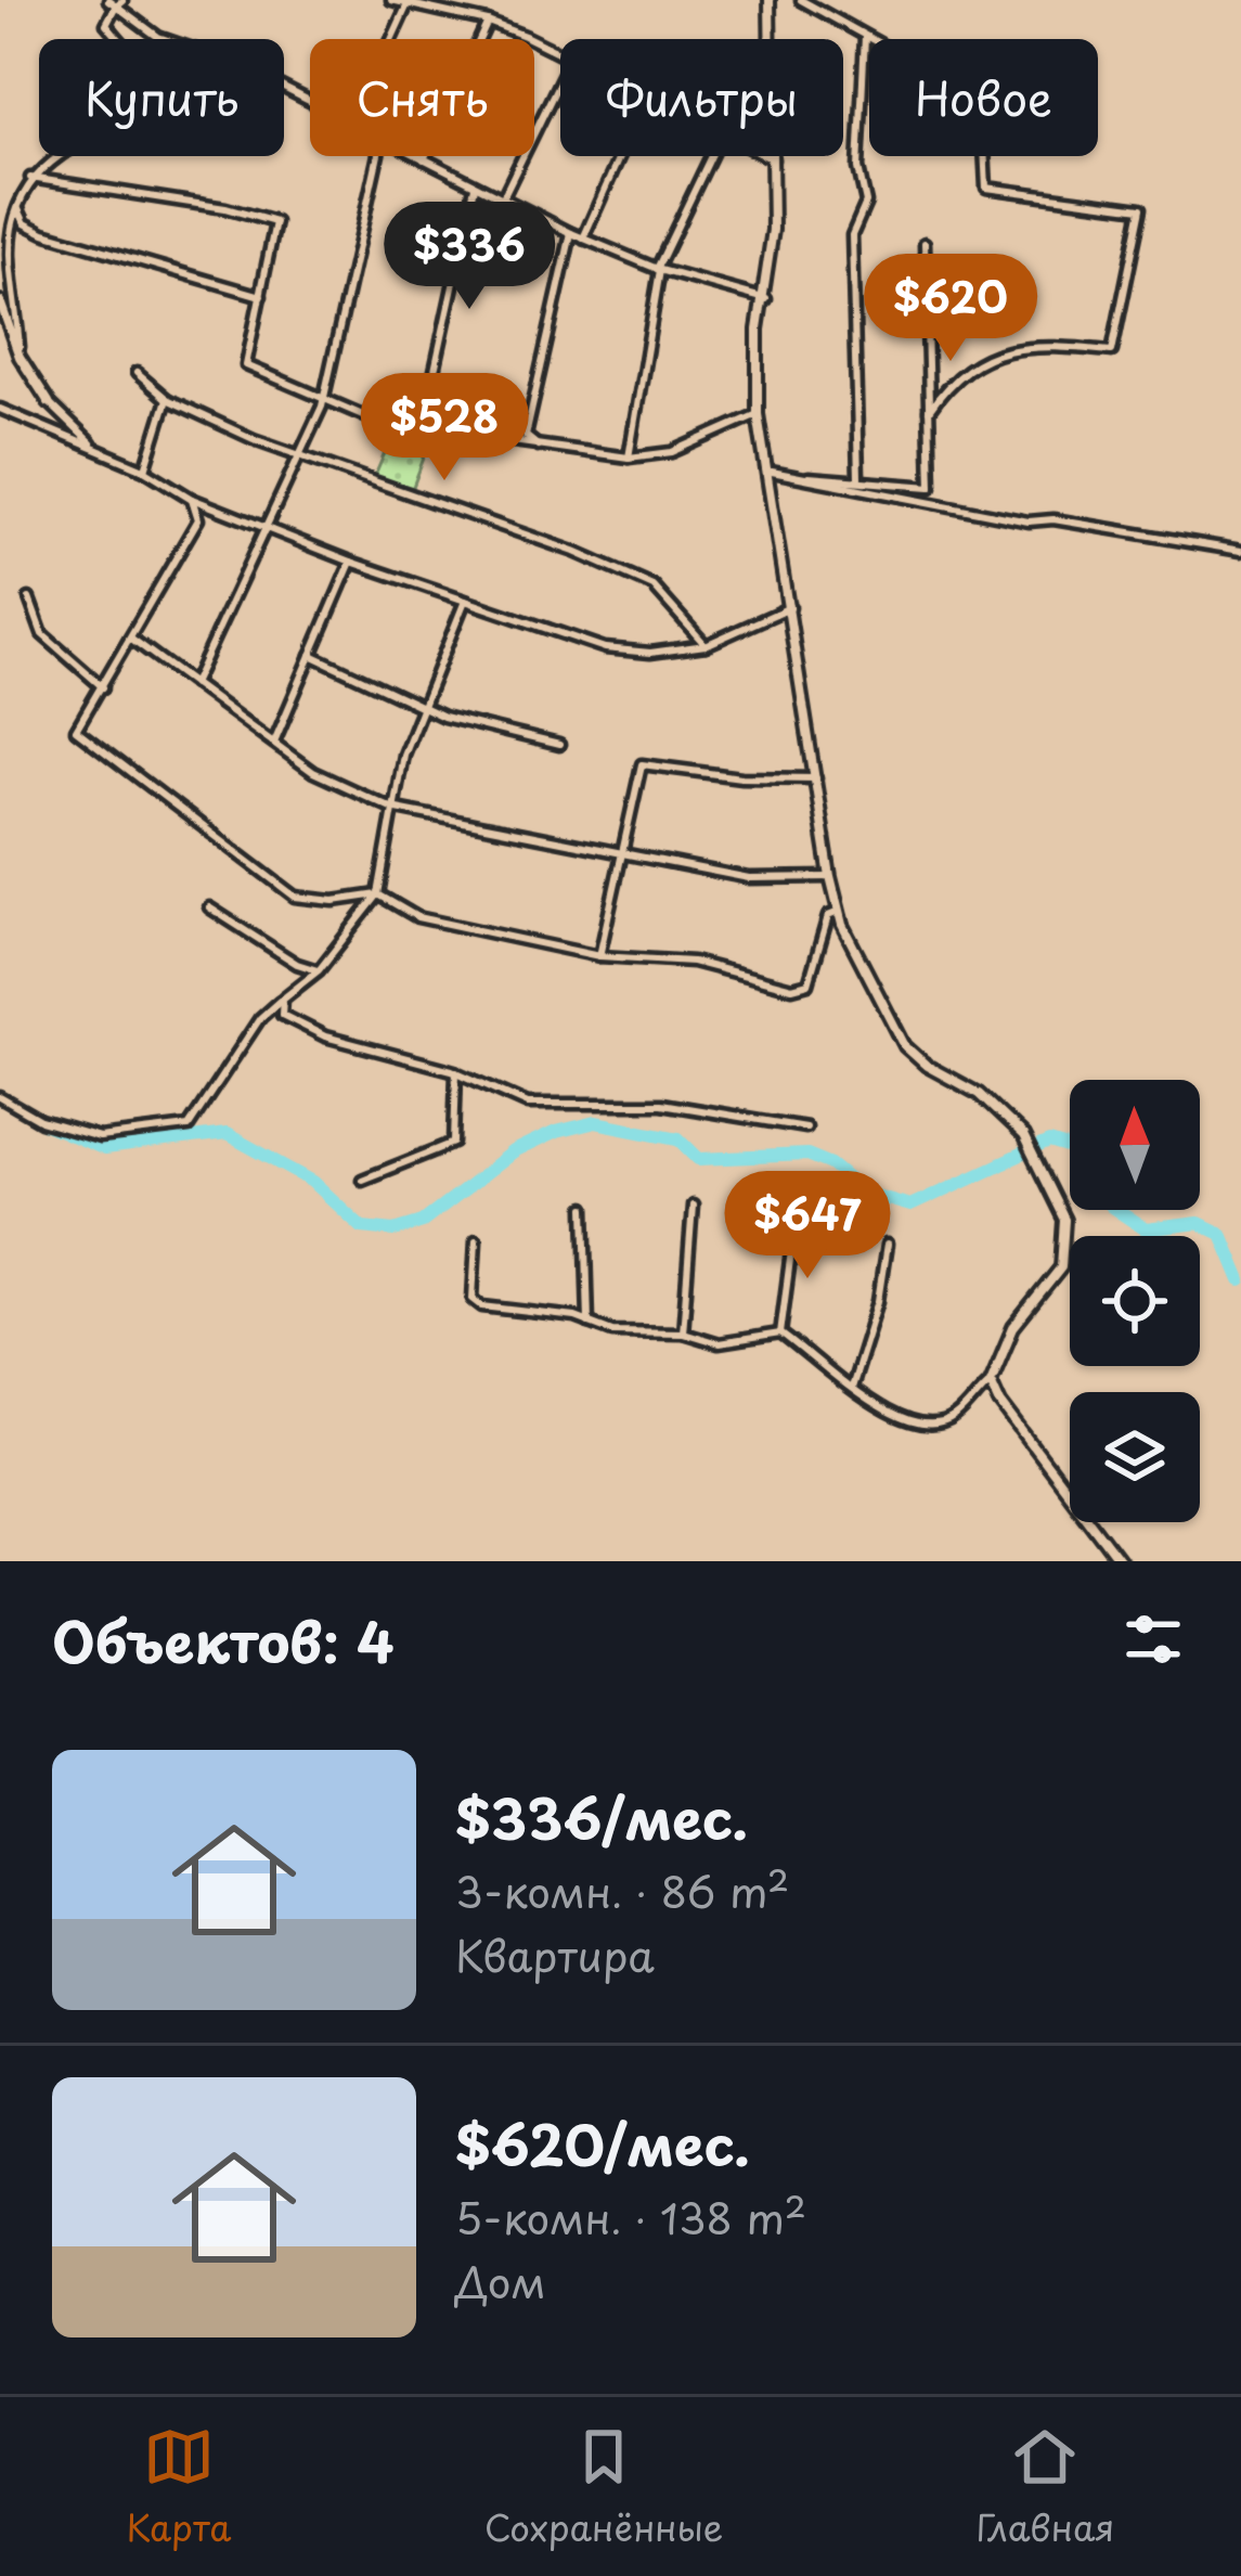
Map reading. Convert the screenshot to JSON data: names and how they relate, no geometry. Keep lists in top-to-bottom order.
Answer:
{
  "north": "top",
  "page": {
    "chip": [
      "Купить",
      "Снять",
      "Фильтры",
      "Новое"
    ],
    "price": [
      "$336",
      "$620",
      "$528",
      "$647"
    ],
    "heading": "Объектов: 4",
    "list": [
      {
        "name": "$336/мес.",
        "note": "3-комн. · 86 m² · Квартира"
      },
      {
        "name": "$620/мес.",
        "note": "5-комн. · 138 m² · Дом"
      }
    ],
    "tabs": ["Карта", "Сохранённые", "Главная"]
  }
}
